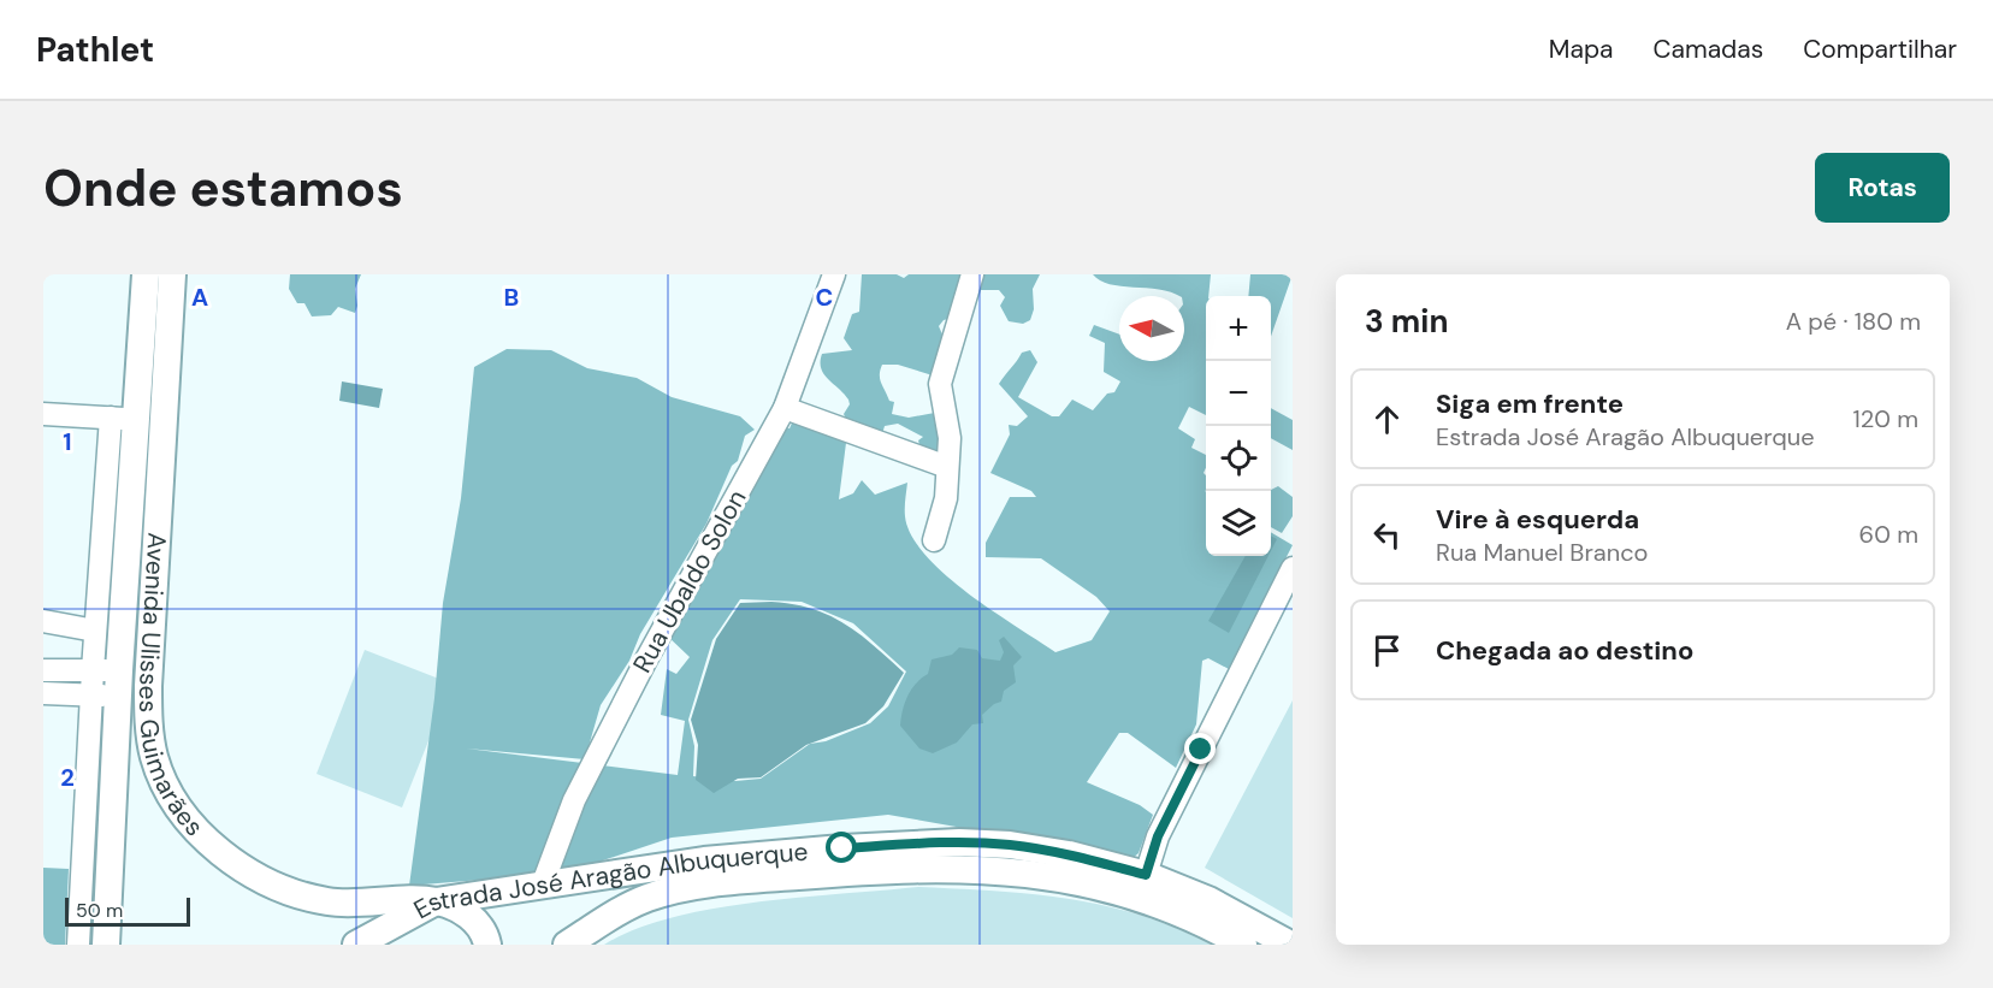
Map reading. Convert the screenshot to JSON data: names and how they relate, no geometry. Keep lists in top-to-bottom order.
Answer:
{
  "streets": {
    "main road": ["Avenida Ulisses Guimarães", "Estrada José Aragão Albuquerque"],
    "street": ["Rua Ubaldo Solon"]
  },
  "crossings": [
    ["Rua Ubaldo Solon", "Estrada José Aragão Albuquerque"],
    ["Avenida Ulisses Guimarães", "Estrada José Aragão Albuquerque"]
  ],
  "scale_bar": "50 m",
  "north": "left",
  "page": {
    "header": "Pathlet",
    "nav": ["Mapa", "Camadas", "Compartilhar"],
    "buttons": "Rotas",
    "title": "Onde estamos",
    "heading": ["3 min", "A pé · 180 m"],
    "map_buttons": ["+", "−"],
    "list": [
      ["Siga em frente", "Estrada José Aragão Albuquerque", "120 m"],
      ["Vire à esquerda", "Rua Manuel Branco", "60 m"],
      "Chegada ao destino"
    ],
    "scale": "50 m"
  },
  "grid": {
    "columns": ["A", "B", "C"],
    "rows": ["1", "2"]
  }
}
